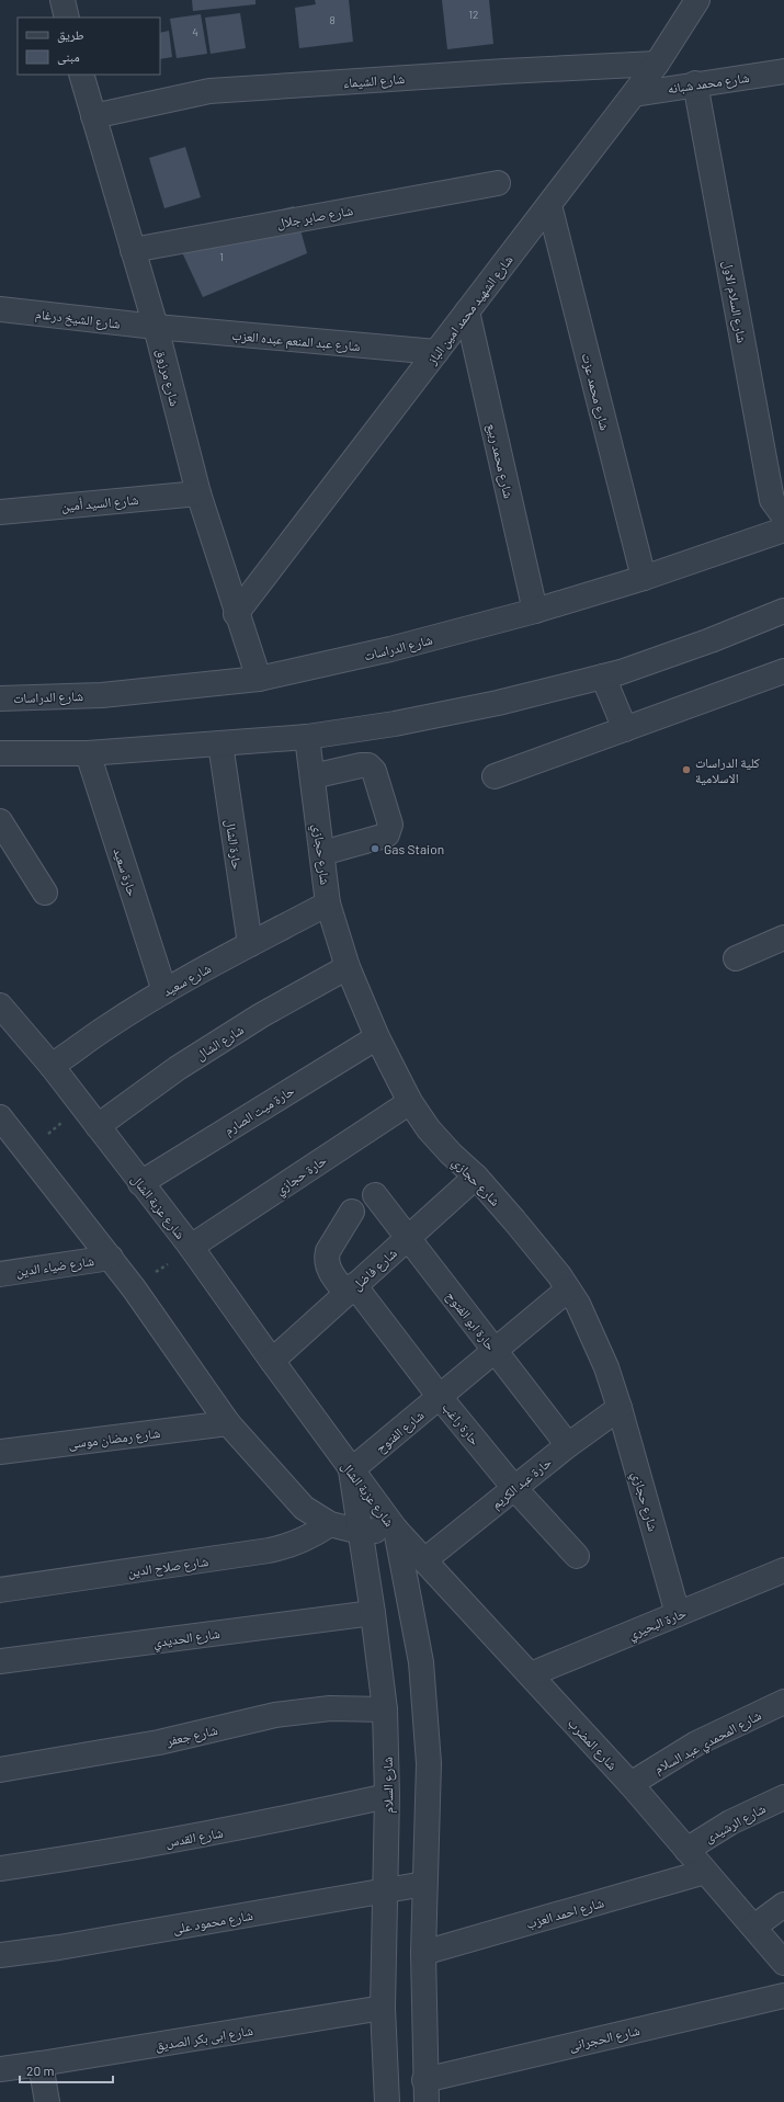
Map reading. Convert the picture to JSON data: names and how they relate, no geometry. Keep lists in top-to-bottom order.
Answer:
{
  "streets": {
    "street": [
      "شارع الشيماء",
      "شارع محمد شبانه",
      "شارع صابر جلال",
      "شارع السلام الاول",
      "شارع الشهيد محمد امين الباز",
      "شارع الشيخ درغام",
      "شارع عبد المنعم عبده العزب",
      "شارع مرزوق",
      "شارع محمد عزت",
      "شارع محمد ربيع",
      "شارع السيد أمين",
      "شارع الدراسات",
      "حارة الشال",
      "شارع حجازي",
      "حارة سعيد",
      "شارع سعيد",
      "شارع الشال",
      "حارة ميت الصارم",
      "حارة حجازي",
      "شارع عزبة الشال",
      "شارع ضياء الدين",
      "شارع فاضل",
      "حارة ابو الفتوح",
      "حارة راغب",
      "شارع الفتوح",
      "شارع رمضان موسى",
      "حارة عبد الكريم",
      "شارع صلاح الدين",
      "حارة البحيري",
      "شارع الحديدي",
      "شارع جعفر",
      "شارع المحمدي عبد السلام",
      "شارع المضرب",
      "شارع السلام",
      "شارع الرشيدى",
      "شارع القدس",
      "شارع احمد العزب",
      "شارع محمود على",
      "شارع ابى بكر الصديق",
      "شارع الحجرانى"
    ]
  },
  "crossings": [
    ["شارع الشيماء", "شارع الشهيد محمد امين الباز"],
    ["شارع الشيماء", "شارع مرزوق"],
    ["شارع محمد شبانه", "شارع السلام الاول"],
    ["شارع محمد شبانه", "شارع الشهيد محمد امين الباز"],
    ["شارع صابر جلال", "شارع مرزوق"],
    ["شارع الشهيد محمد امين الباز", "شارع عبد المنعم عبده العزب"],
    ["شارع الشهيد محمد امين الباز", "شارع مرزوق"],
    ["شارع الشهيد محمد امين الباز", "شارع محمد عزت"],
    ["شارع الشهيد محمد امين الباز", "شارع محمد ربيع"],
    ["شارع الشيخ درغام", "شارع عبد المنعم عبده العزب"],
    ["شارع الشيخ درغام", "شارع مرزوق"],
    ["شارع عبد المنعم عبده العزب", "شارع مرزوق"],
    ["شارع مرزوق", "شارع السيد أمين"],
    ["شارع مرزوق", "شارع الدراسات"],
    ["شارع محمد عزت", "شارع الدراسات"],
    ["شارع محمد ربيع", "شارع الدراسات"],
    ["حارة الشال", "شارع سعيد"],
    ["شارع حجازي", "شارع سعيد"],
    ["شارع حجازي", "شارع الشال"],
    ["شارع حجازي", "حارة ميت الصارم"],
    ["شارع حجازي", "حارة حجازي"],
    ["شارع حجازي", "شارع فاضل"],
    ["شارع حجازي", "شارع الفتوح"],
    ["شارع حجازي", "حارة عبد الكريم"],
    ["شارع حجازي", "حارة البحيري"],
    ["حارة سعيد", "شارع سعيد"],
    ["شارع سعيد", "شارع عزبة الشال"],
    ["شارع الشال", "شارع عزبة الشال"],
    ["حارة ميت الصارم", "شارع عزبة الشال"],
    ["حارة حجازي", "شارع عزبة الشال"],
    ["شارع عزبة الشال", "شارع ضياء الدين"],
    ["شارع عزبة الشال", "شارع فاضل"],
    ["شارع عزبة الشال", "شارع الفتوح"],
    ["شارع عزبة الشال", "شارع رمضان موسى"],
    ["شارع عزبة الشال", "شارع صلاح الدين"],
    ["شارع عزبة الشال", "شارع المضرب"],
    ["شارع عزبة الشال", "شارع السلام"],
    ["شارع فاضل", "حارة ابو الفتوح"],
    ["شارع فاضل", "حارة راغب"],
    ["حارة ابو الفتوح", "شارع الفتوح"],
    ["حارة ابو الفتوح", "حارة عبد الكريم"],
    ["حارة راغب", "شارع الفتوح"],
    ["حارة راغب", "حارة عبد الكريم"],
    ["شارع الفتوح", "شارع السلام"],
    ["حارة عبد الكريم", "شارع المضرب"],
    ["حارة البحيري", "شارع المضرب"],
    ["شارع الحديدي", "شارع السلام"],
    ["شارع جعفر", "شارع السلام"],
    ["شارع المحمدي عبد السلام", "شارع المضرب"],
    ["شارع المضرب", "شارع الرشيدى"],
    ["شارع المضرب", "شارع احمد العزب"],
    ["شارع السلام", "شارع القدس"],
    ["شارع السلام", "شارع محمود على"],
    ["شارع السلام", "شارع ابى بكر الصديق"]
  ],
  "places": ["كلية الدراسات الاسلامية", "Gas Staion"],
  "house_numbers": [
    "12",
    "8",
    "4",
    "1"
  ],
  "legend": ["طريق", "مبنى"],
  "scale_bar": "20 m"
}
